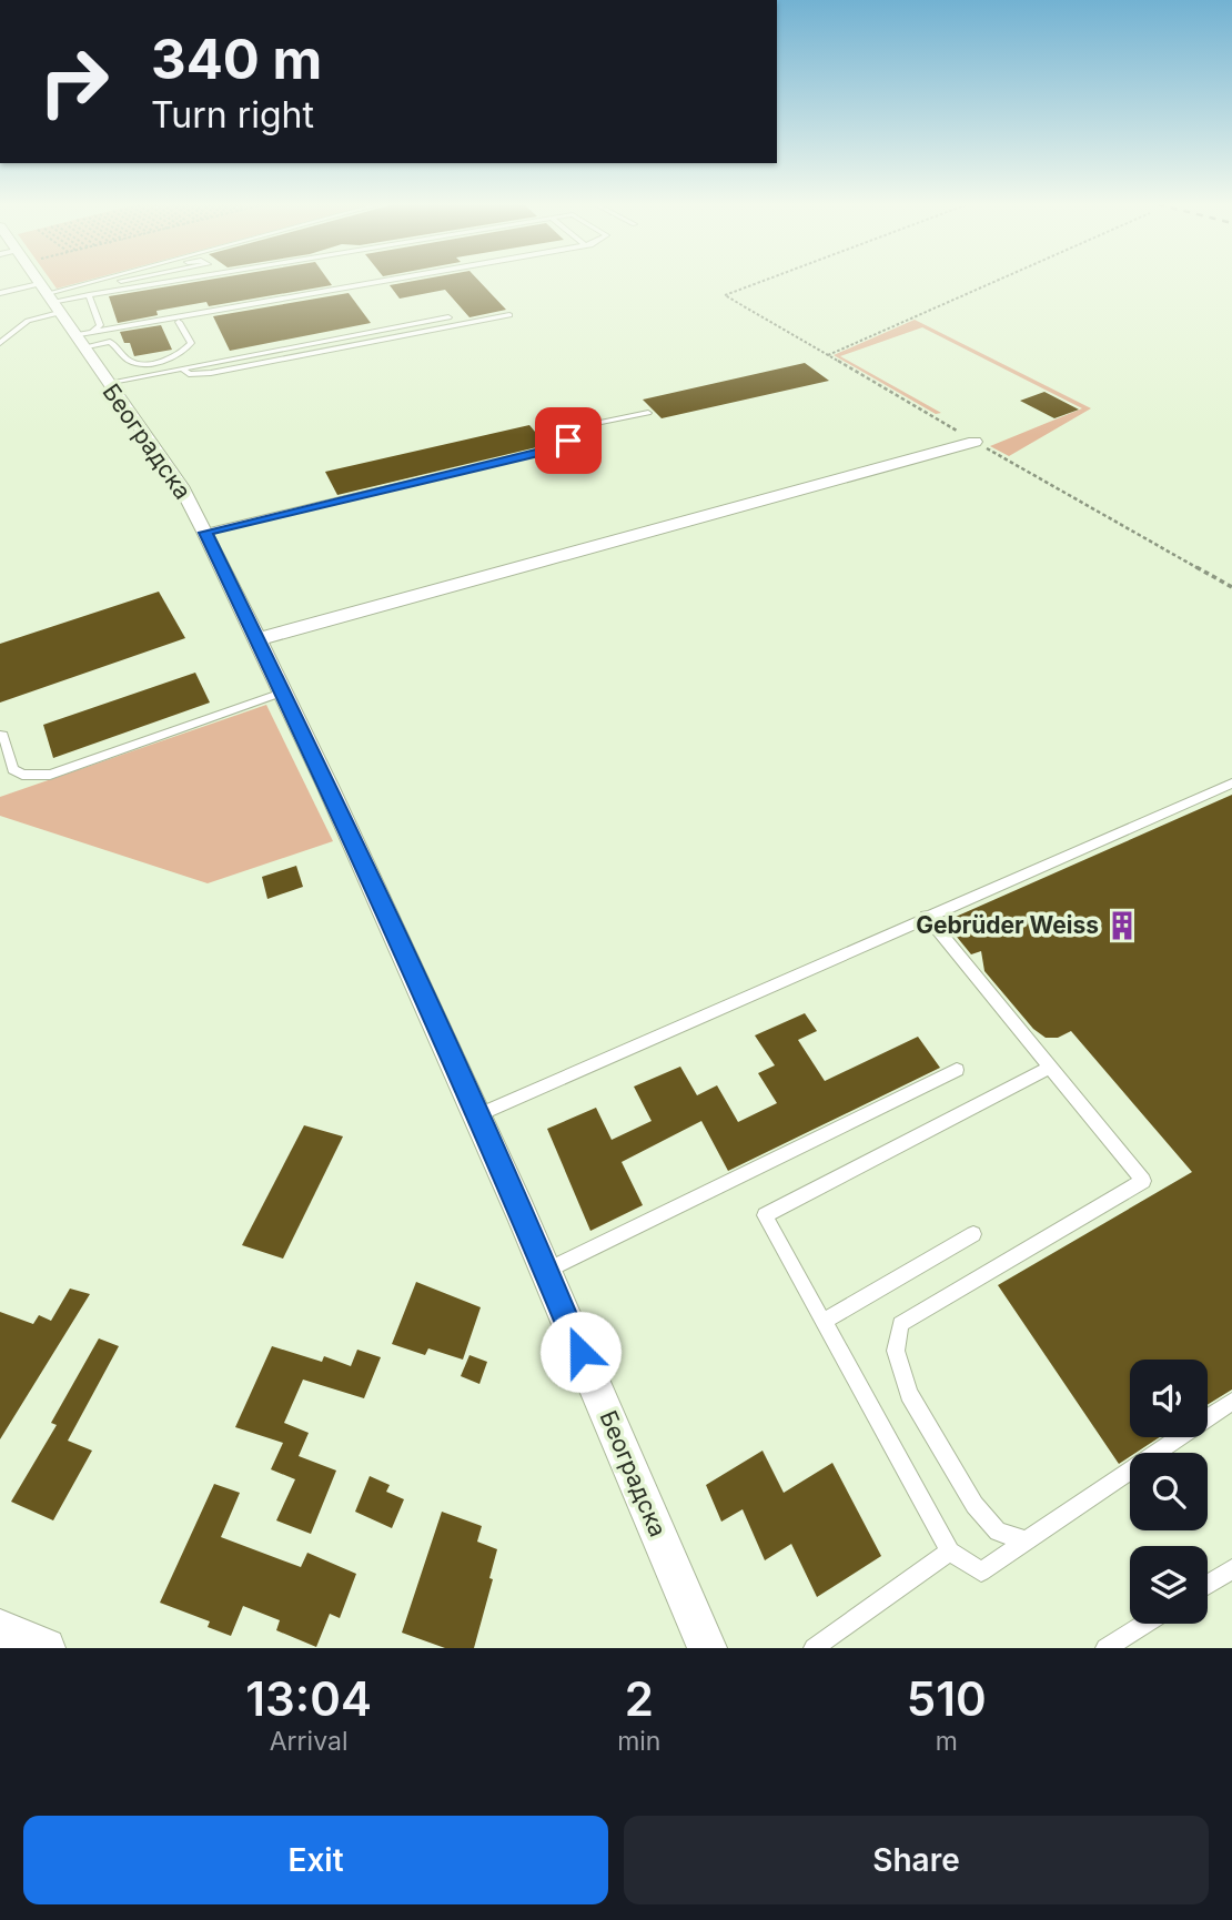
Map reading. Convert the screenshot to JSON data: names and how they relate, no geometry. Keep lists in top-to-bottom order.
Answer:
{
  "streets": {
    "street": ["Београдска"]
  },
  "places": {
    "building": ["Gebrüder Weiss"]
  },
  "page": {
    "turn": ["340 m", "Turn right"],
    "eta": [
      "13:04",
      "Arrival",
      "2",
      "min",
      "510",
      "m"
    ],
    "buttons": ["Exit", "Share"]
  }
}
